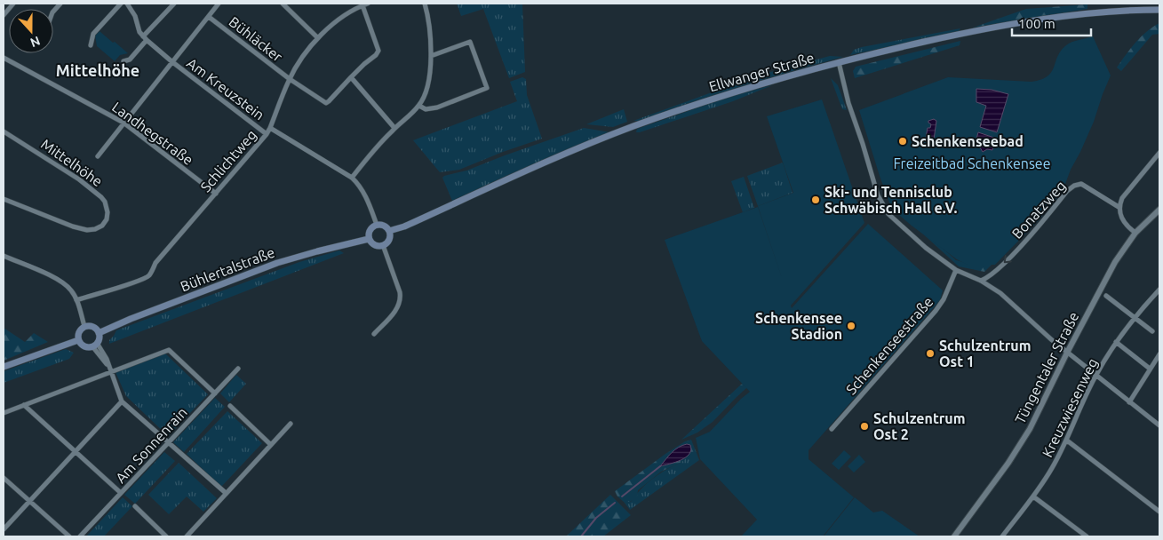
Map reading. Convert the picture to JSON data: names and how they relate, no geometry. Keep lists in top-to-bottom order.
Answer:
{
  "streets": {
    "main road": ["Ellwanger Straße", "Bühlertalstraße"],
    "street": [
      "Bühläcker",
      "Am Kreuzstein",
      "Landhegstraße",
      "Schlichtweg",
      "Mittelhöhe",
      "Bonatzweg",
      "Schenkenseestraße",
      "Tüngentaler Straße",
      "Kreuzwiesenweg",
      "Am Sonnenrain"
    ]
  },
  "crossings": [
    ["Bühläcker", "Schlichtweg"],
    ["Ellwanger Straße", "Am Kreuzstein"],
    ["Ellwanger Straße", "Bühlertalstraße"],
    ["Am Kreuzstein", "Schlichtweg"],
    ["Am Kreuzstein", "Bühlertalstraße"],
    ["Landhegstraße", "Schlichtweg"]
  ],
  "one_way": ["Bonatzweg"],
  "districts": ["Mittelhöhe"],
  "parks": ["Freizeitbad Schenkensee"],
  "places": [
    "Schenkenseebad",
    "Ski- und Tennisclub Schwäbisch Hall e.V.",
    "Schenkensee Stadion",
    "Schulzentrum Ost 1",
    "Schulzentrum Ost 2"
  ],
  "scale_bar": "100 m",
  "north": "bottom"
}
